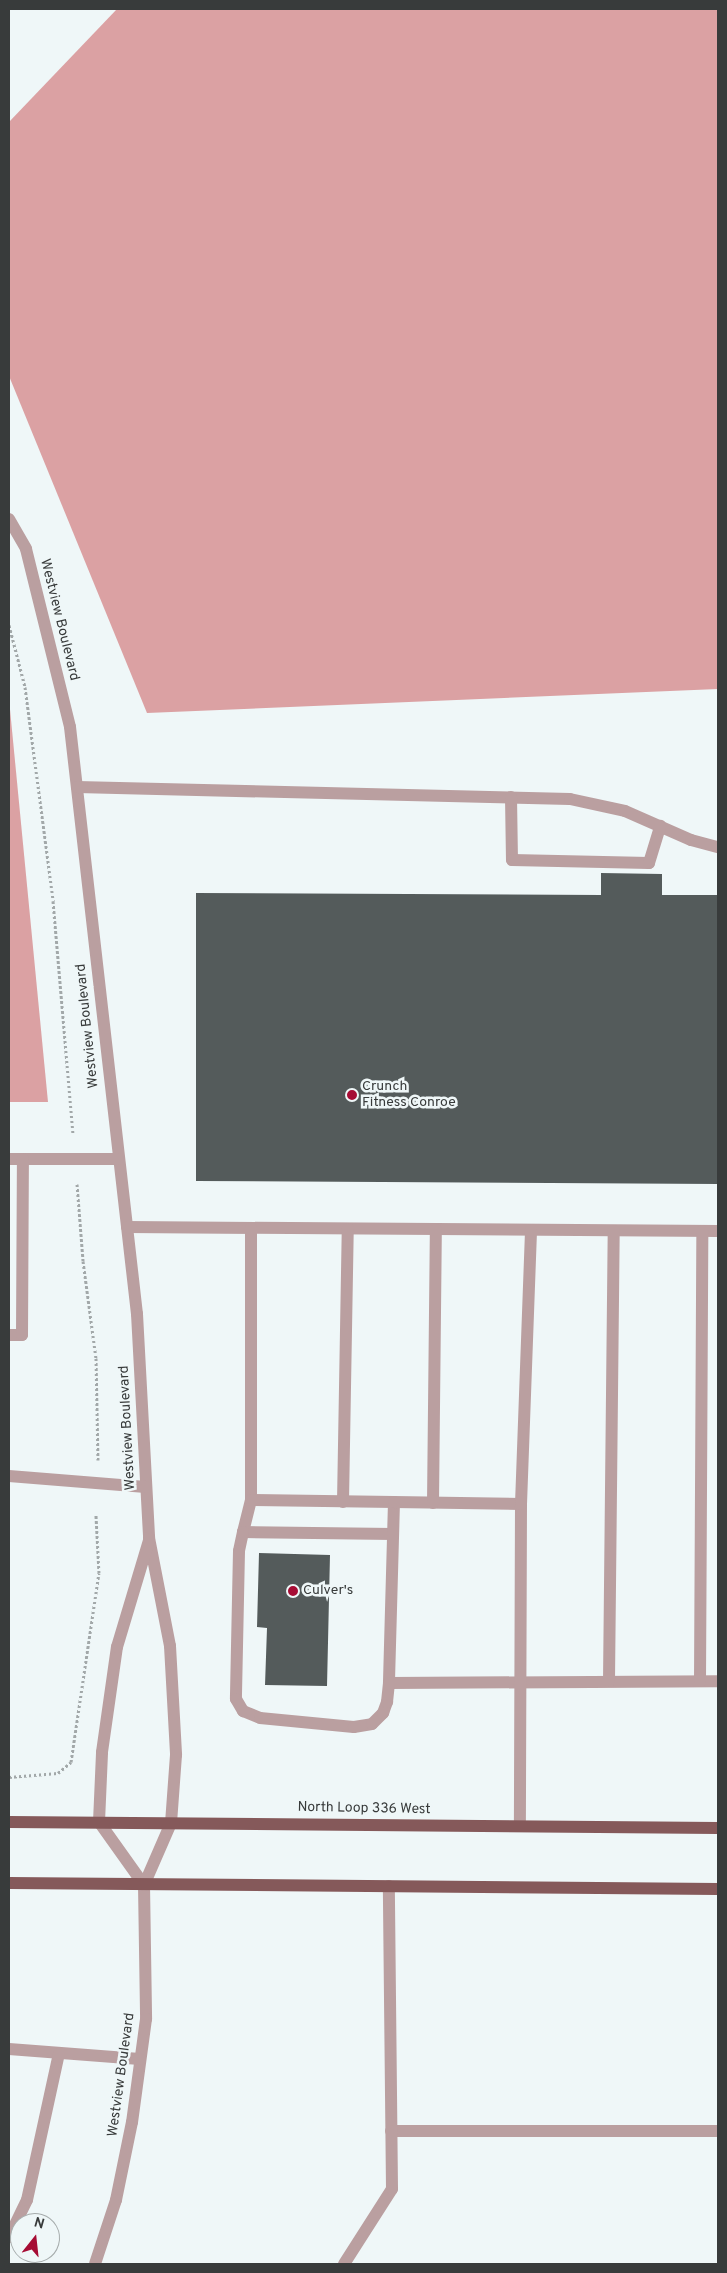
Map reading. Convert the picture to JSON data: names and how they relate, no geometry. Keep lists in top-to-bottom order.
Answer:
{
  "streets": {
    "main road": ["North Loop 336 West"],
    "street": ["Westview Boulevard"]
  },
  "crossings": [
    ["Westview Boulevard", "North Loop 336 West"]
  ],
  "places": ["Crunch Fitness Conroe", "Culver's"],
  "north": "top"
}
